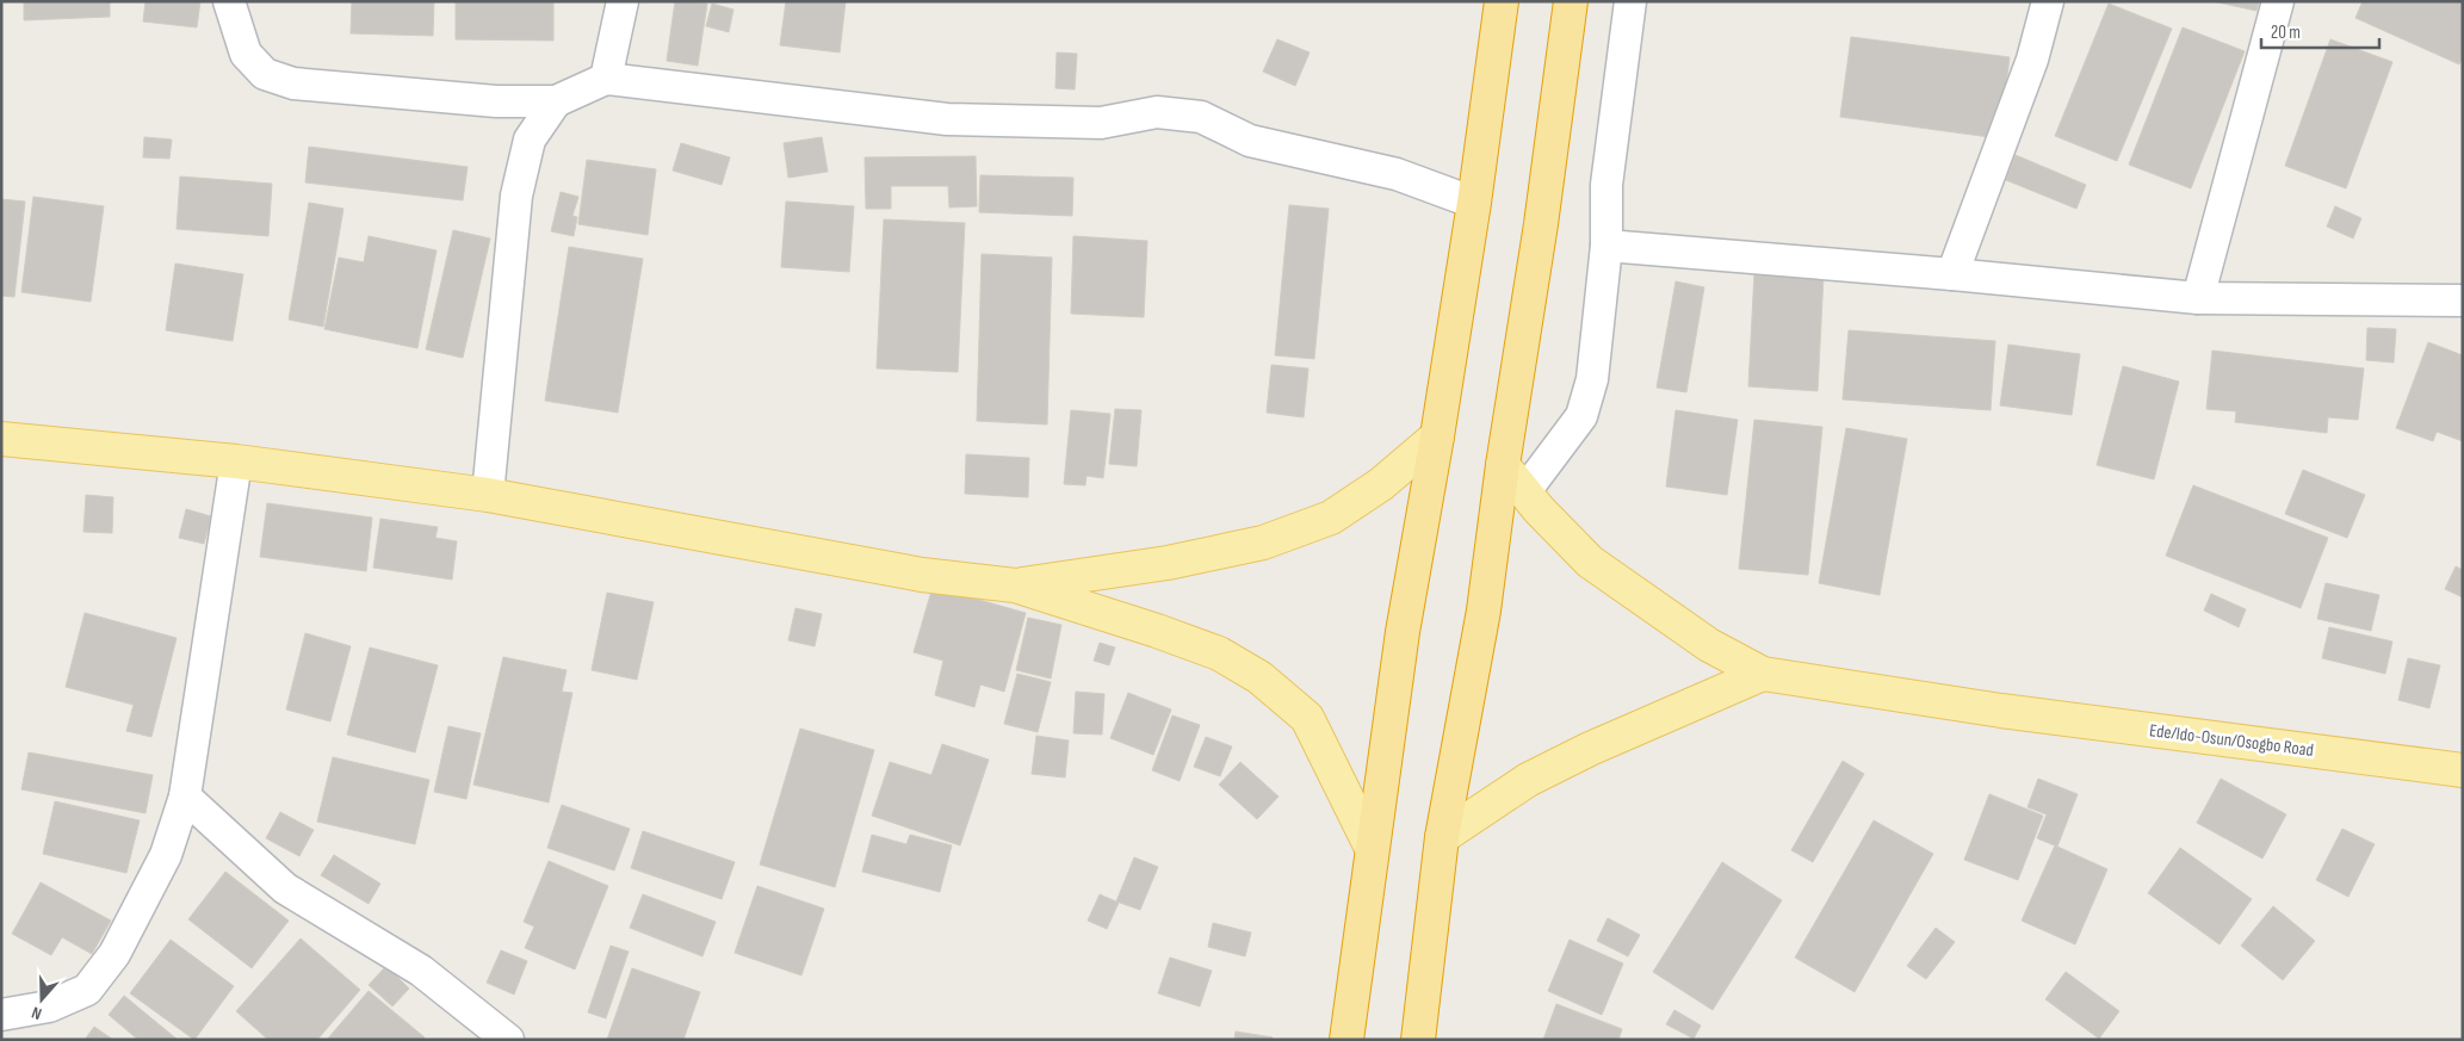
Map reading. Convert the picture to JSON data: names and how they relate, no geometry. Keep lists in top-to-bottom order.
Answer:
{
  "streets": {
    "main road": ["Ede/Ido-Osun/Osogbo Road"]
  },
  "scale_bar": "20 m",
  "north": "bottom"
}
